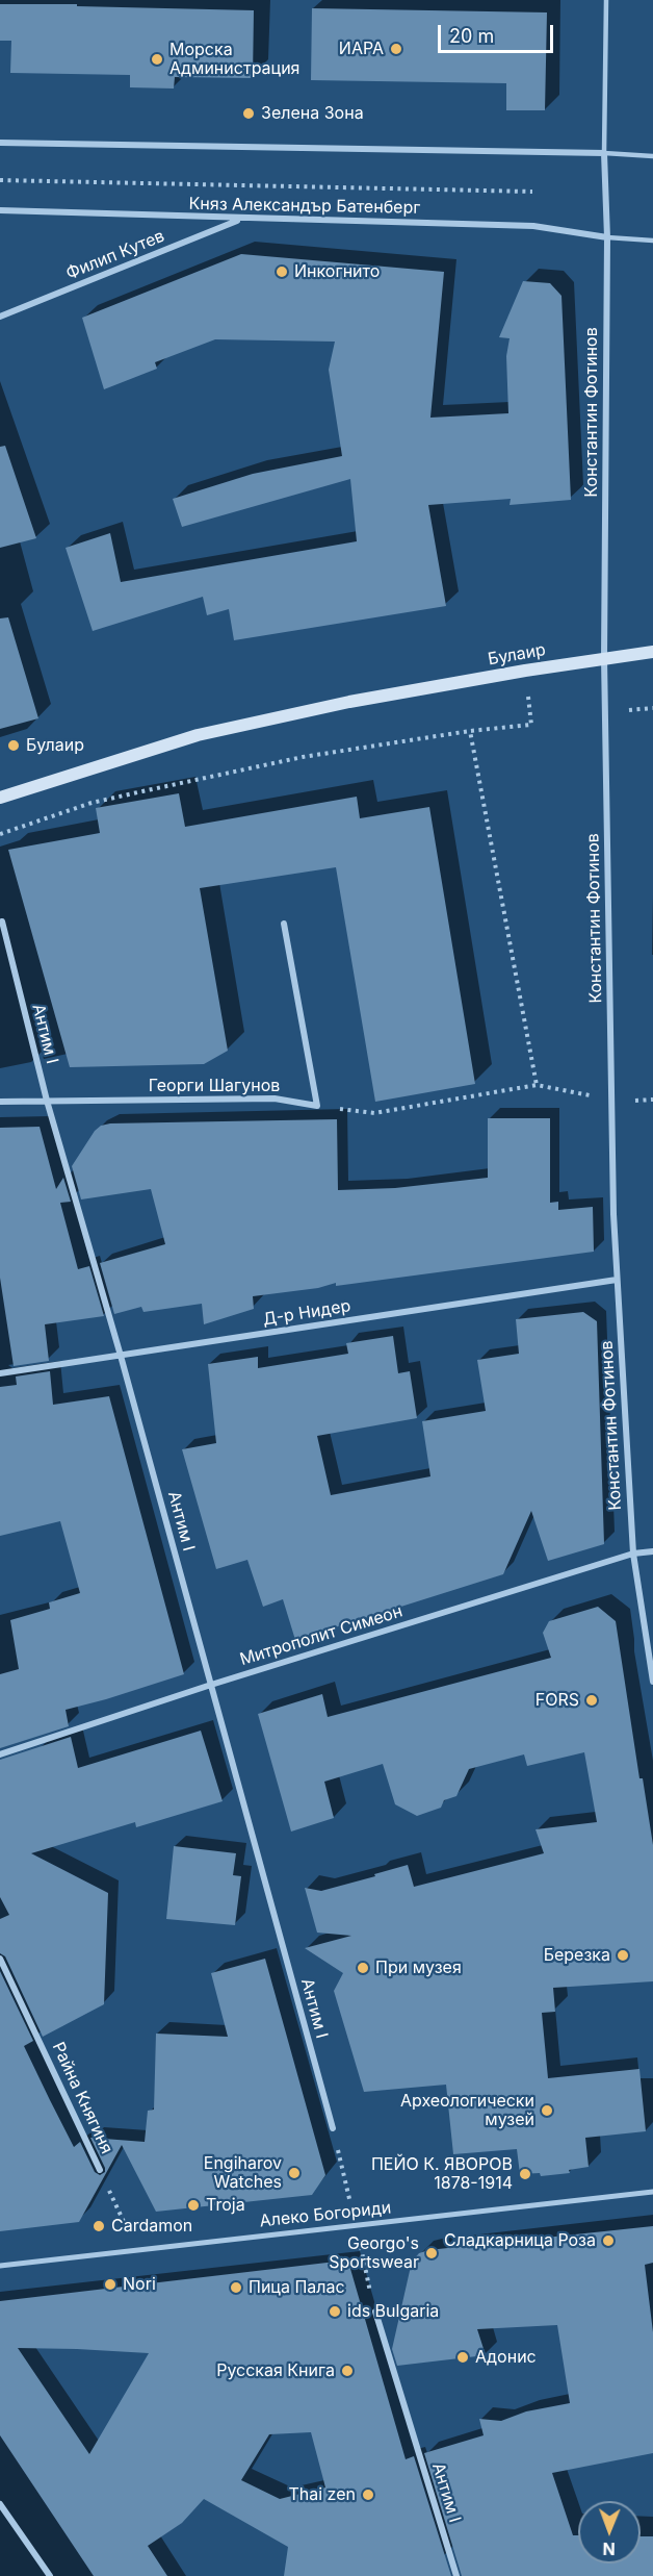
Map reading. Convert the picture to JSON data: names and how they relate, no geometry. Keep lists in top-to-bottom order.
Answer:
{
  "streets": {
    "main road": ["Булаир"],
    "street": [
      "Княз Александър Батенберг",
      "Филип Кутев",
      "Константин Фотинов",
      "Антим I",
      "Георги Шагунов",
      "Д-р Нидер",
      "Митрополит Симеон",
      "Райна Княгиня",
      "Алеко Богориди"
    ]
  },
  "crossings": [
    ["Княз Александър Батенберг", "Филип Кутев"],
    ["Княз Александър Батенберг", "Константин Фотинов"],
    ["Константин Фотинов", "Булаир"],
    ["Константин Фотинов", "Д-р Нидер"],
    ["Константин Фотинов", "Митрополит Симеон"],
    ["Антим I", "Георги Шагунов"],
    ["Антим I", "Д-р Нидер"],
    ["Антим I", "Митрополит Симеон"],
    ["Райна Княгиня", "Алеко Богориди"]
  ],
  "places": [
    "ИАРА",
    "Морска Администрация",
    "Зелена Зона",
    "Инкогнито",
    "Булаир",
    "FORS",
    "Березка",
    "При музея",
    "Археологически музей",
    "Engiharov Watches",
    "ПЕЙО К. ЯВОРОВ 1878-1914",
    "Troja",
    "Cardamon",
    "Сладкарница Роза",
    "Georgo's Sportswear",
    "Nori",
    "Пица Палас",
    "ids Bulgaria",
    "Адонис",
    "Русская Книга",
    "Thai zen"
  ],
  "scale_bar": "20 m",
  "north": "bottom"
}
